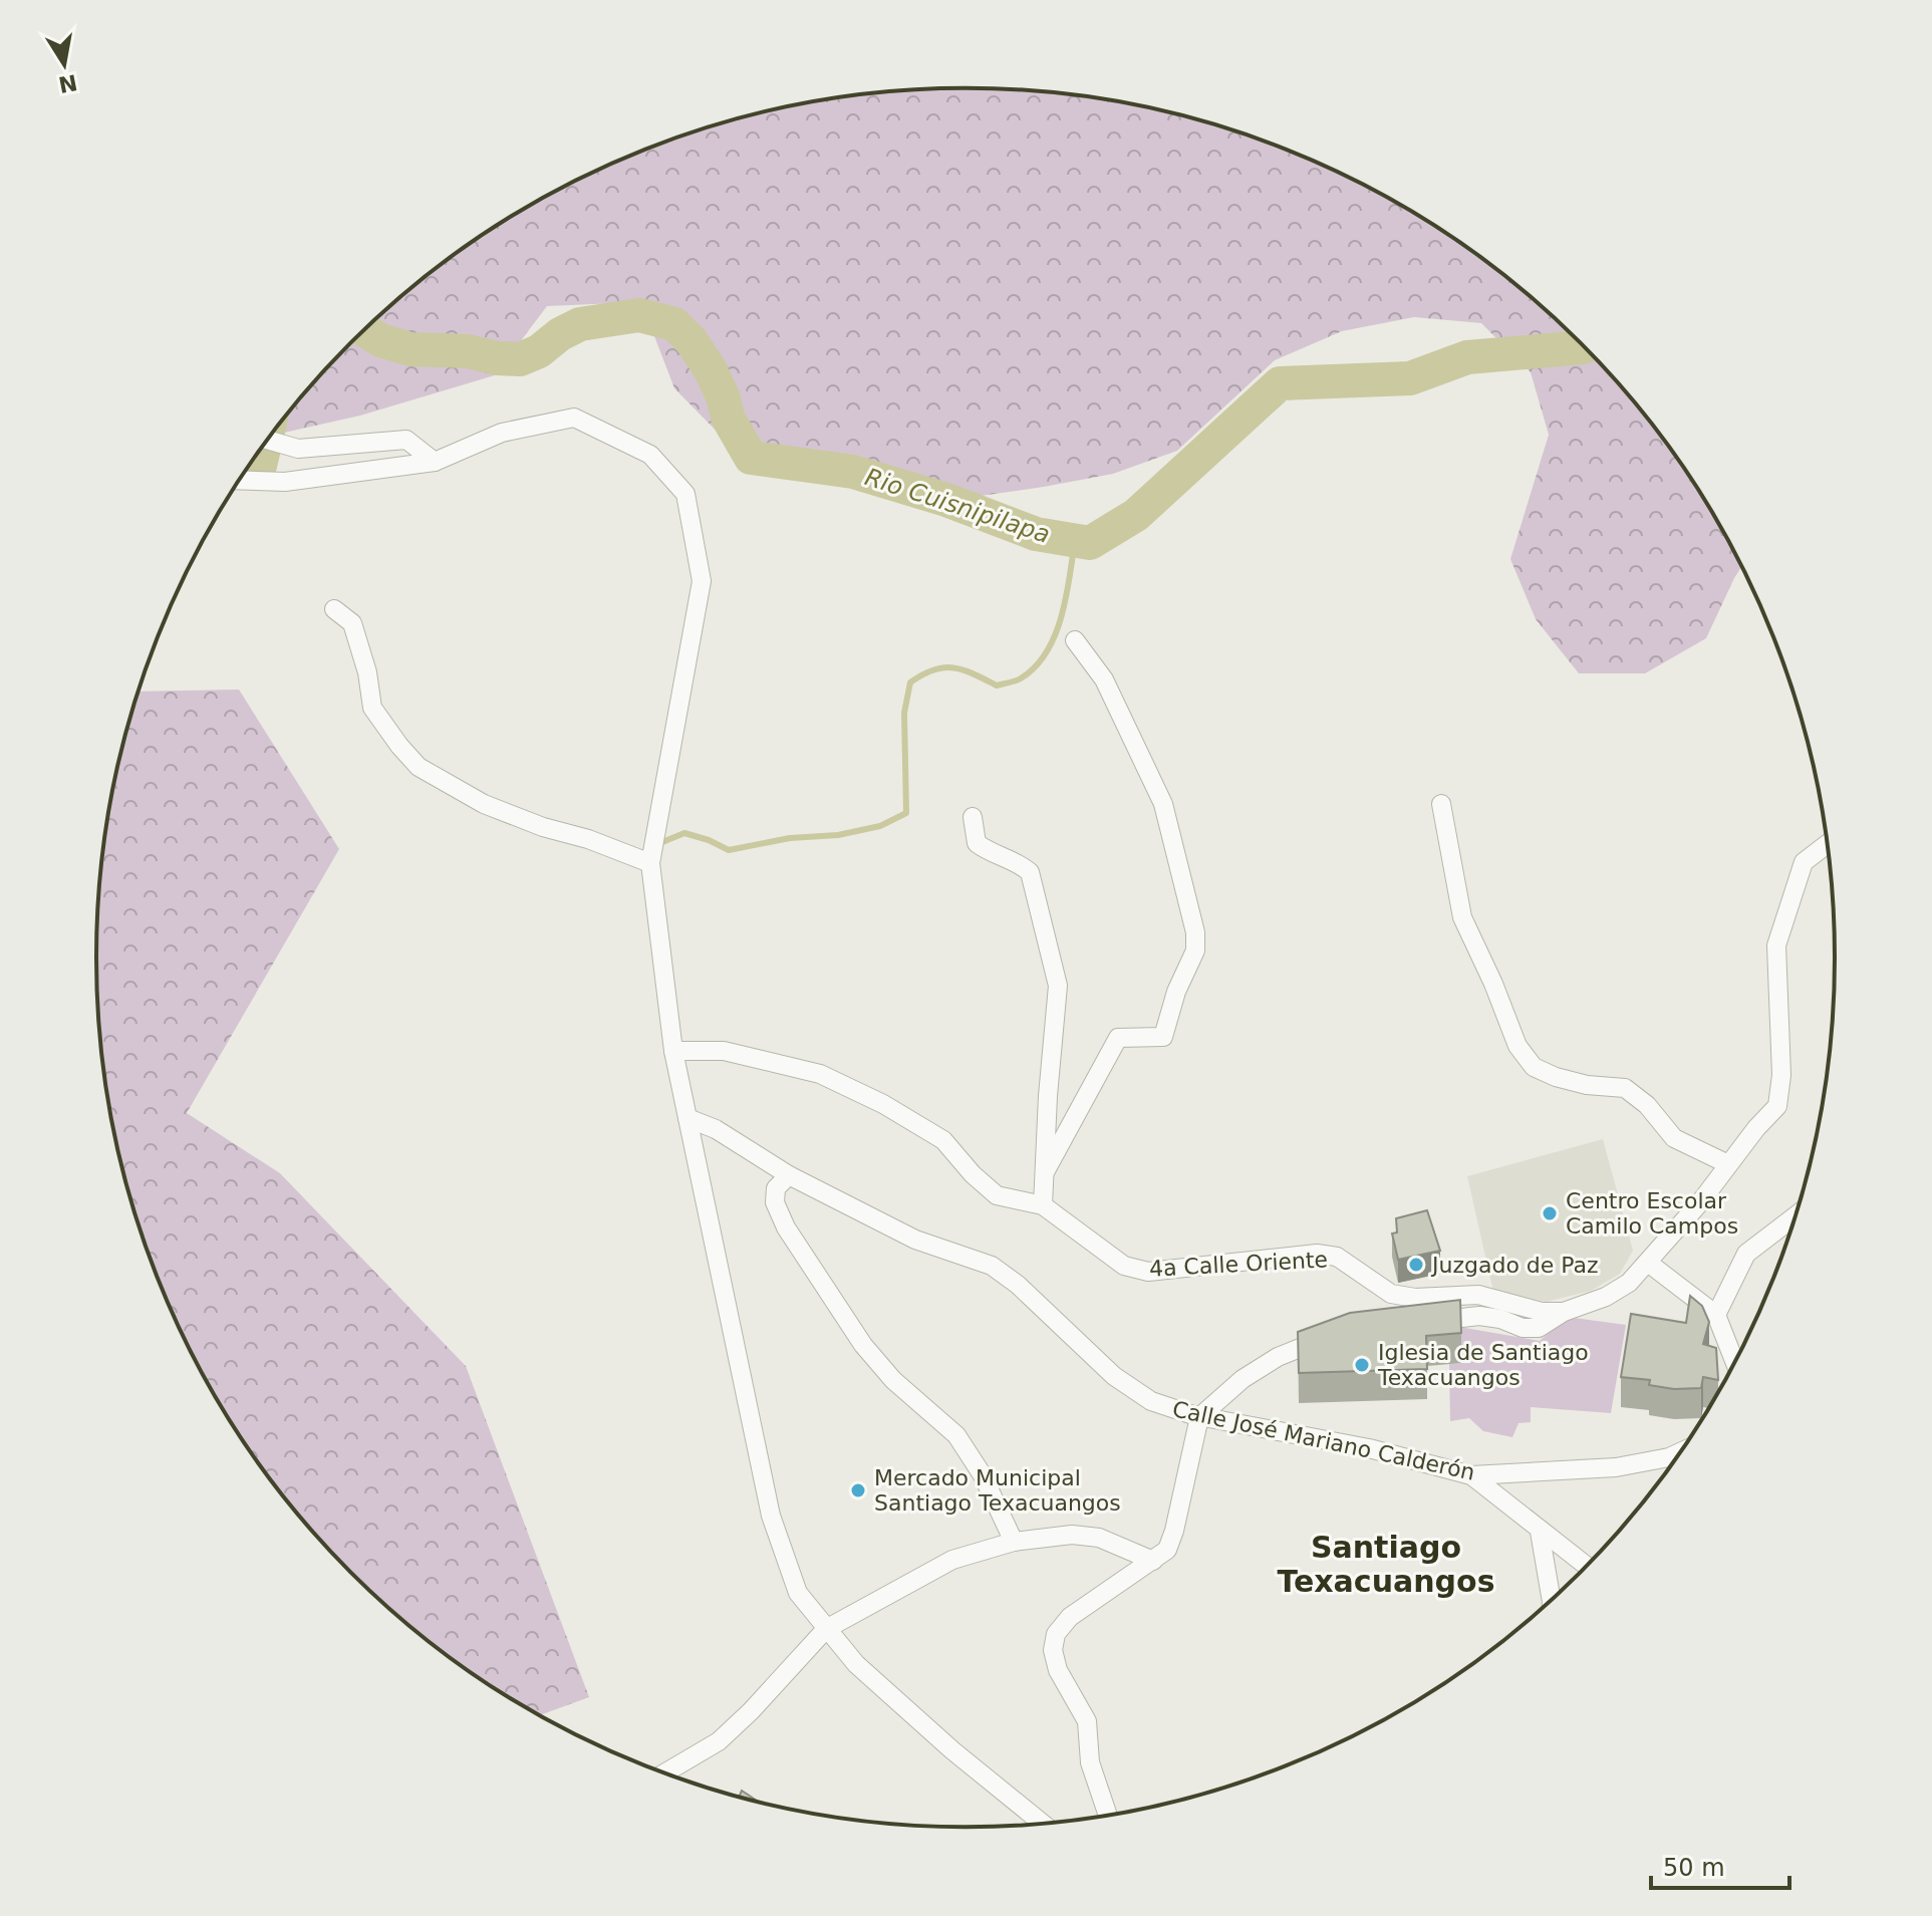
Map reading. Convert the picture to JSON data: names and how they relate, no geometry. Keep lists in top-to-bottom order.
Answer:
{
  "streets": {
    "street": ["4a Calle Oriente", "Calle José Mariano Calderón"]
  },
  "districts": ["Santiago Texacuangos"],
  "water": ["Rio Cuisnipilapa"],
  "places": [
    "Centro Escolar Camilo Campos",
    "Juzgado de Paz",
    "Iglesia de Santiago Texacuangos",
    "Mercado Municipal Santiago Texacuangos"
  ],
  "scale_bar": "50 m",
  "north": "bottom"
}
